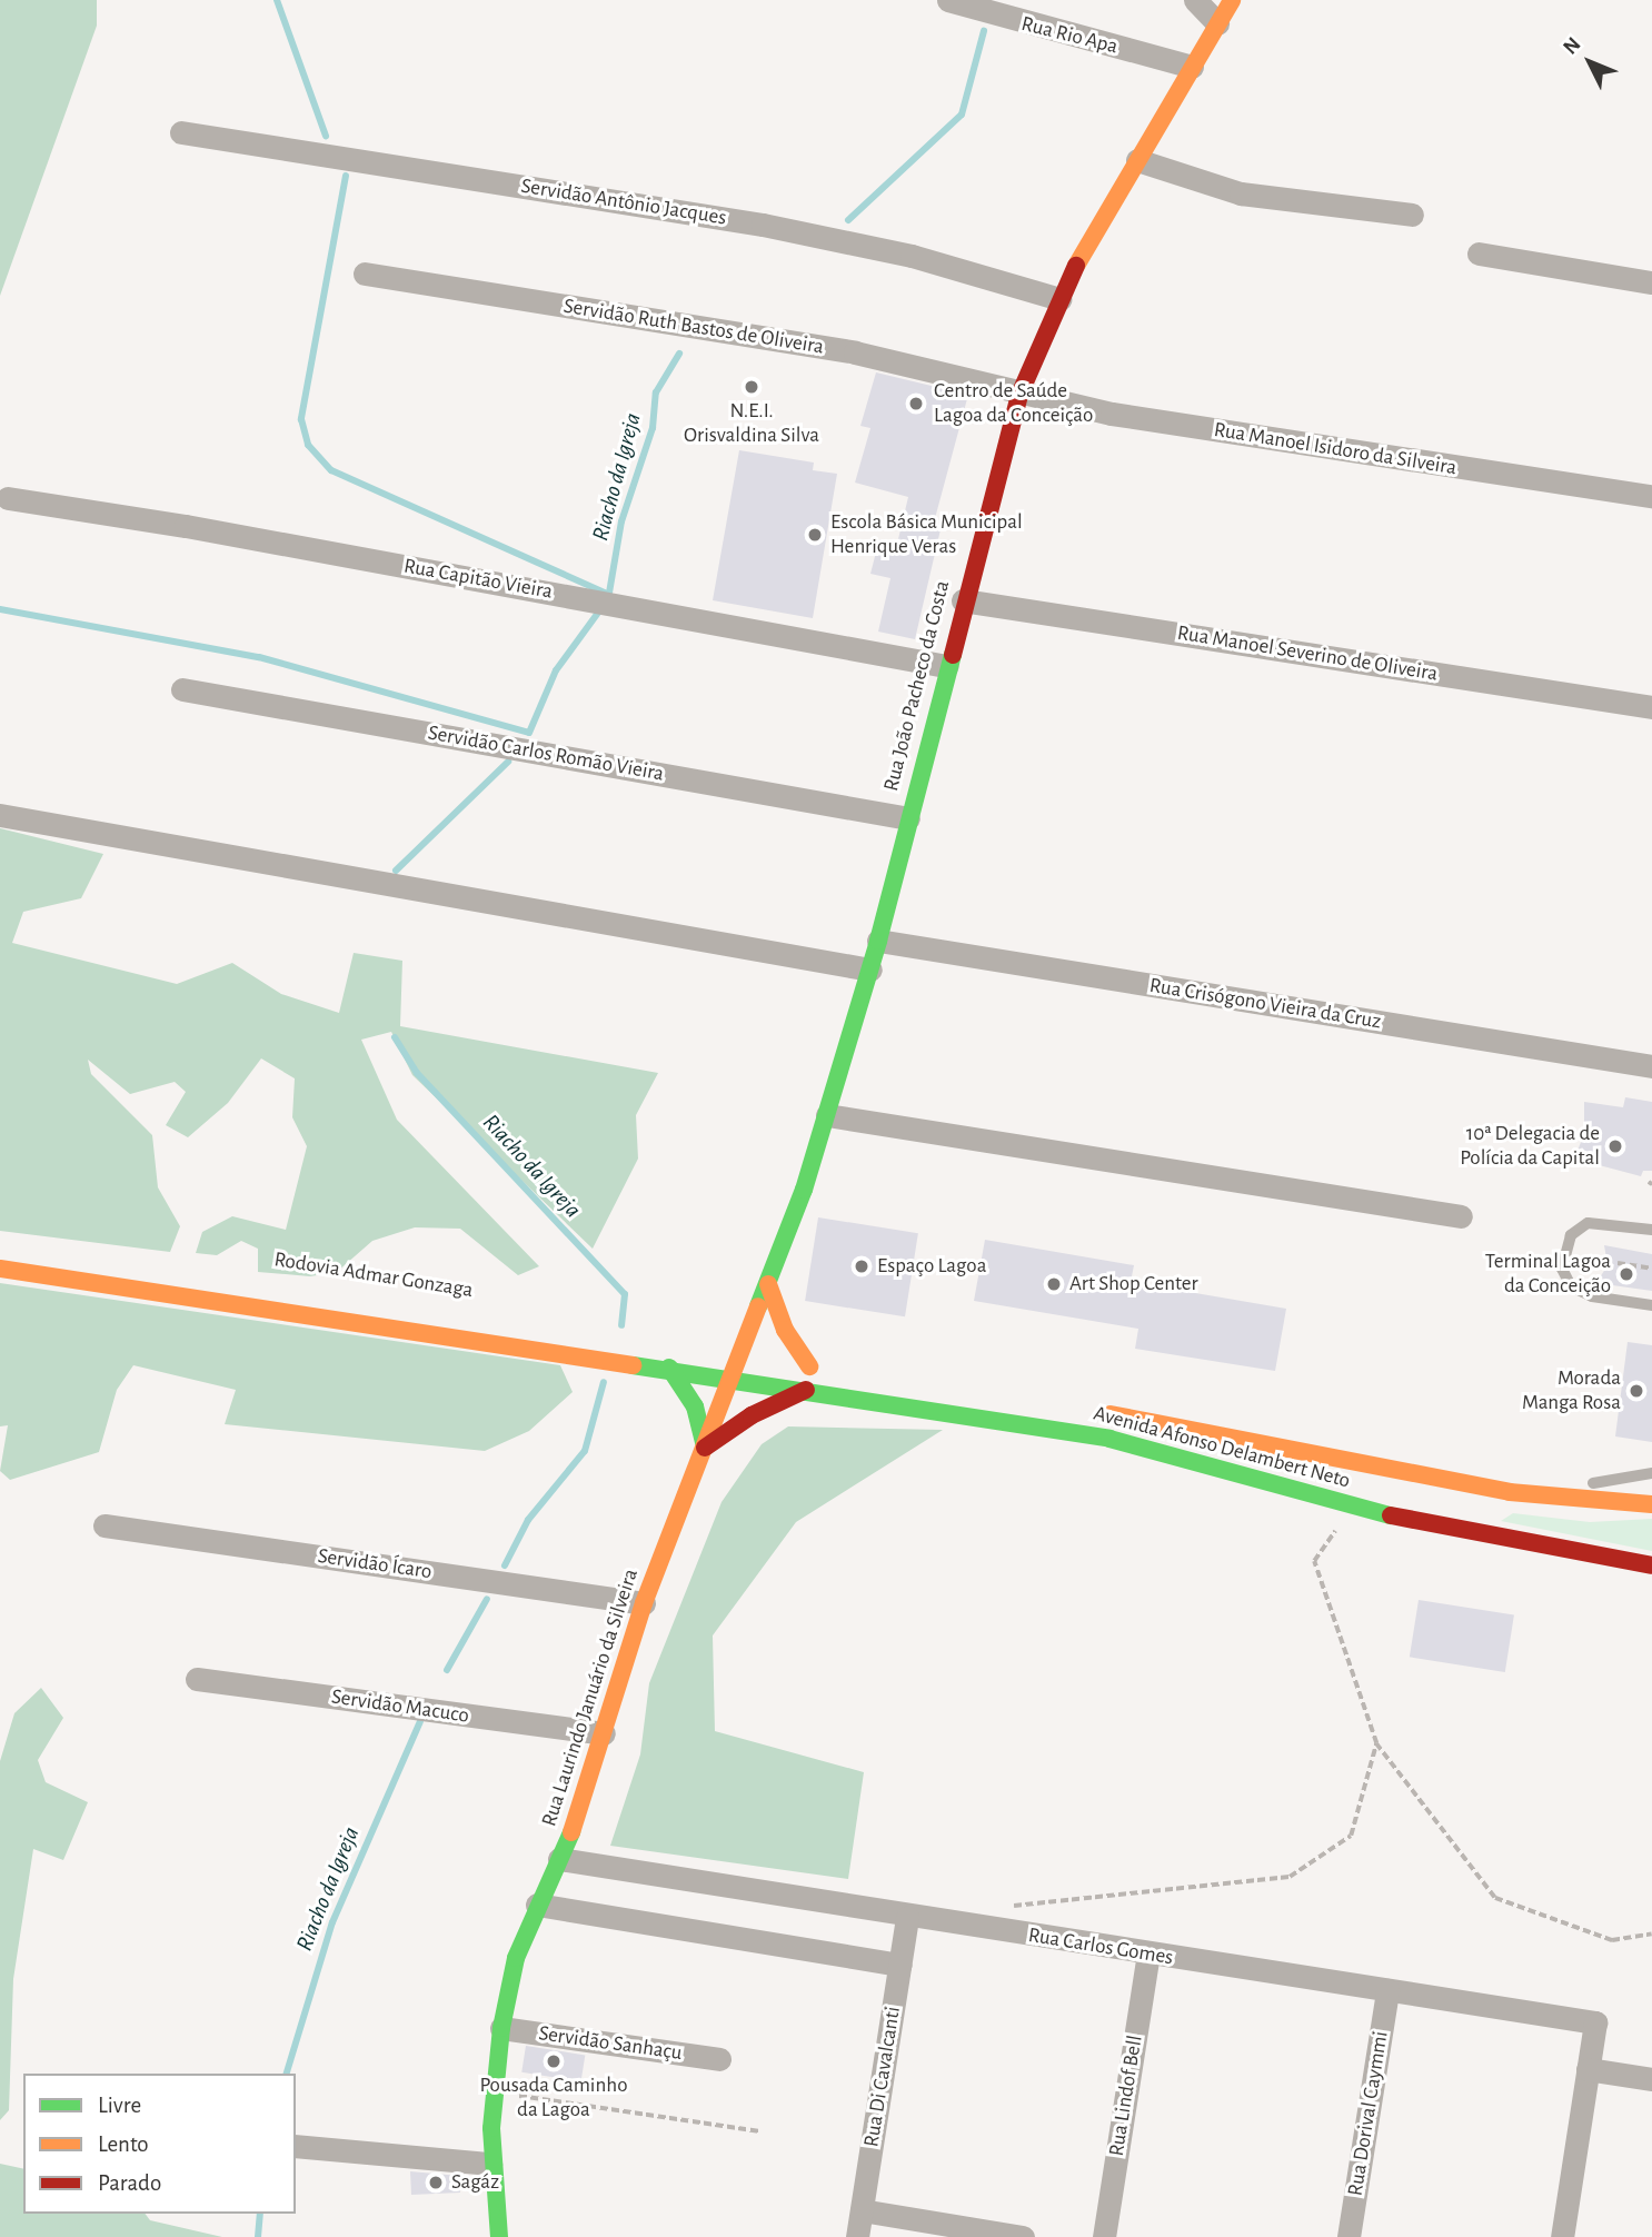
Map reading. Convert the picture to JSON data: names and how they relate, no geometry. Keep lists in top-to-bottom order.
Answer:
{
  "streets": {
    "main road": ["Rua João Pacheco da Costa", "Avenida Afonso Delambert Neto", "Rua Laurindo Januário da Silveira"],
    "street": [
      "Rua Rio Apa",
      "Servidão Antônio Jacques",
      "Servidão Ruth Bastos de Oliveira",
      "Rua Manoel Isidoro da Silveira",
      "Rua Capitão Vieira",
      "Rua Manoel Severino de Oliveira",
      "Servidão Carlos Romão Vieira",
      "Rua Crisógono Vieira da Cruz",
      "Servidão Ícaro",
      "Servidão Macuco",
      "Rua Carlos Gomes",
      "Servidão Sanhaçu",
      "Rua Di Cavalcanti",
      "Rua Lindof Bell",
      "Rua Dorival Caymmi"
    ]
  },
  "crossings": [
    ["Rua Rio Apa", "Rua João Pacheco da Costa"],
    ["Servidão Antônio Jacques", "Rua João Pacheco da Costa"],
    ["Servidão Ruth Bastos de Oliveira", "Rua Manoel Isidoro da Silveira"],
    ["Servidão Ruth Bastos de Oliveira", "Rua João Pacheco da Costa"],
    ["Rua Manoel Isidoro da Silveira", "Rua João Pacheco da Costa"],
    ["Rua Capitão Vieira", "Rua João Pacheco da Costa"],
    ["Rua Manoel Severino de Oliveira", "Rua João Pacheco da Costa"],
    ["Rua João Pacheco da Costa", "Servidão Carlos Romão Vieira"],
    ["Rua João Pacheco da Costa", "Rua Crisógono Vieira da Cruz"],
    ["Rua João Pacheco da Costa", "Avenida Afonso Delambert Neto"],
    ["Rua João Pacheco da Costa", "Rua Laurindo Januário da Silveira"],
    ["Avenida Afonso Delambert Neto", "Rua Laurindo Januário da Silveira"],
    ["Servidão Ícaro", "Rua Laurindo Januário da Silveira"],
    ["Rua Laurindo Januário da Silveira", "Servidão Macuco"],
    ["Rua Laurindo Januário da Silveira", "Rua Carlos Gomes"],
    ["Rua Laurindo Januário da Silveira", "Servidão Sanhaçu"],
    ["Rua Carlos Gomes", "Rua Di Cavalcanti"],
    ["Rua Carlos Gomes", "Rua Lindof Bell"],
    ["Rua Carlos Gomes", "Rua Dorival Caymmi"]
  ],
  "water": ["Riacho da Igreja"],
  "places": [
    "N.E.I. Orisvaldina Silva",
    "Centro de Saúde Lagoa da Conceição",
    "Escola Básica Municipal Henrique Veras",
    "10ª Delegacia de Polícia da Capital",
    "Espaço Lagoa",
    "Terminal Lagoa da Conceição",
    "Art Shop Center",
    "Morada Manga Rosa",
    "Pousada Caminho da Lagoa",
    "Sagáz"
  ],
  "legend": ["Livre", "Lento", "Parado"],
  "north": "top left"
}
